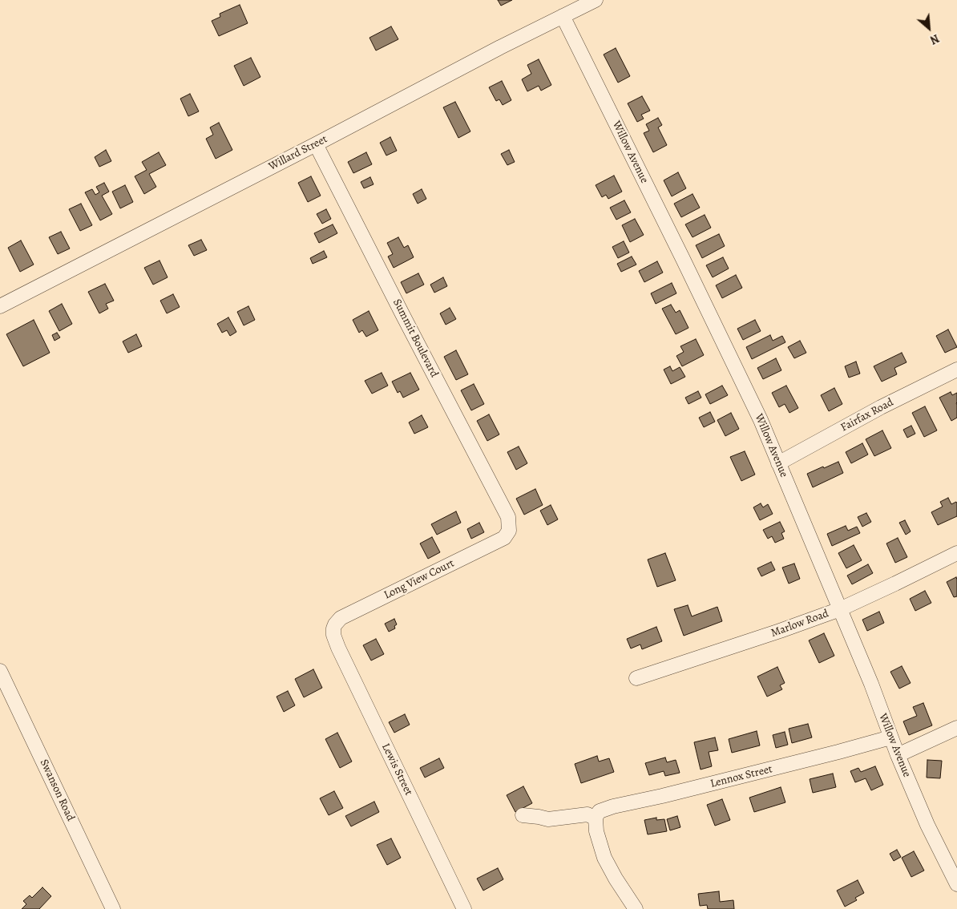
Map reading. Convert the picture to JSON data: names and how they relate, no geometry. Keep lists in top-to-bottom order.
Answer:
{
  "streets": {
    "street": [
      "Willow Avenue",
      "Willard Street",
      "Summit Boulevard",
      "Fairfax Road",
      "Long View Court",
      "Marlow Road",
      "Lewis Street",
      "Lennox Street",
      "Swanson Road"
    ]
  },
  "crossings": [
    ["Willow Avenue", "Willard Street"],
    ["Willow Avenue", "Fairfax Road"],
    ["Willow Avenue", "Marlow Road"],
    ["Willow Avenue", "Lennox Street"],
    ["Willard Street", "Summit Boulevard"],
    ["Summit Boulevard", "Long View Court"],
    ["Long View Court", "Lewis Street"]
  ],
  "north": "bottom right"
}
